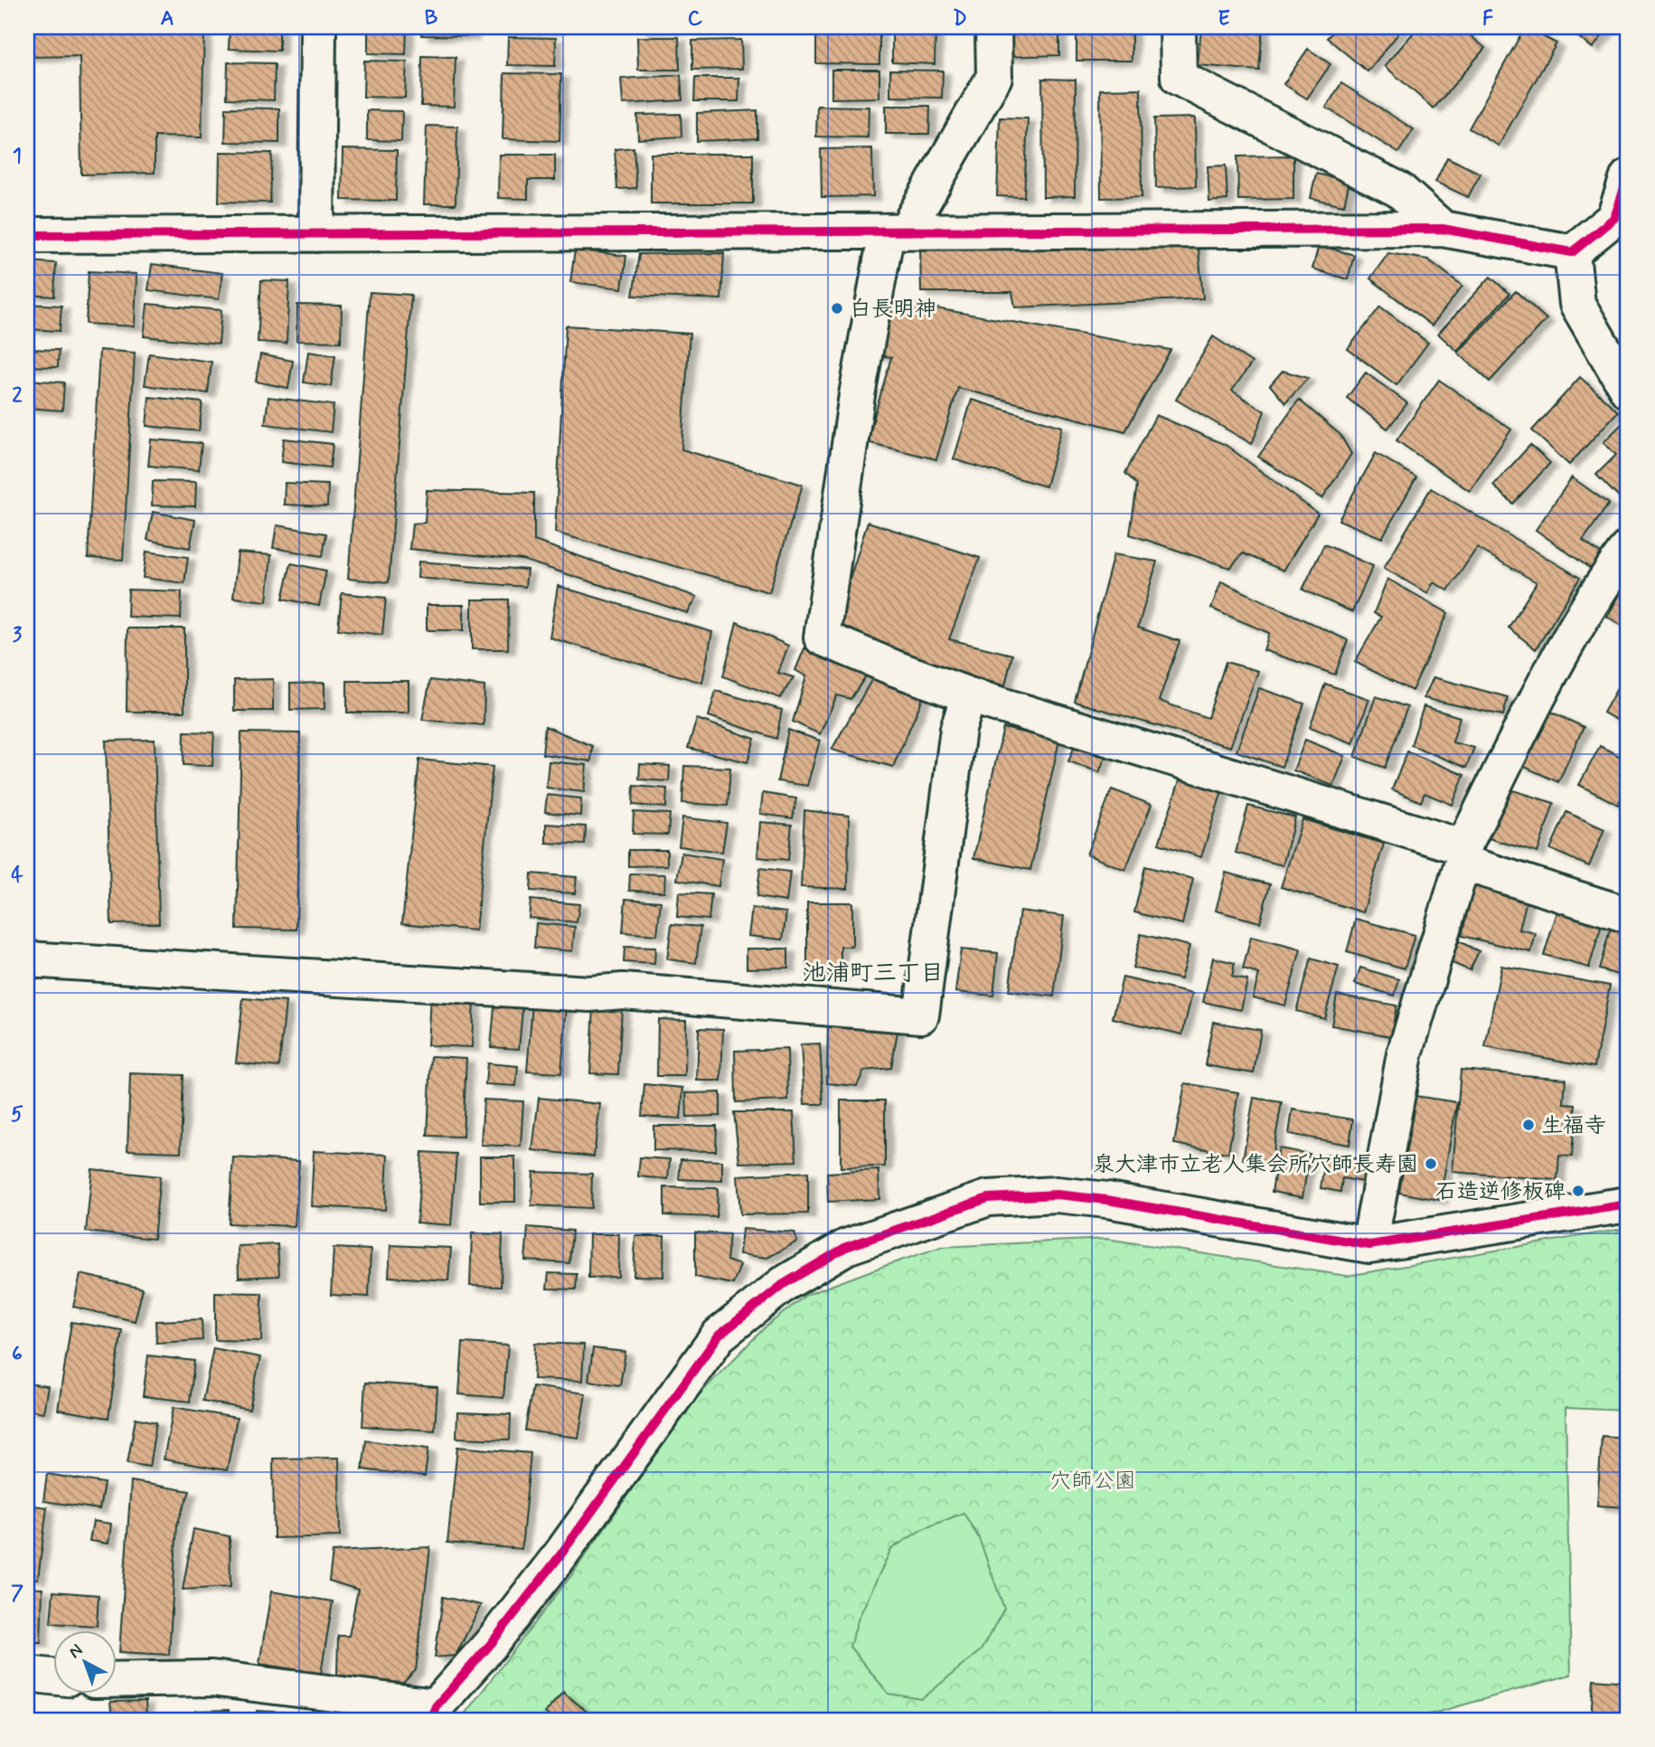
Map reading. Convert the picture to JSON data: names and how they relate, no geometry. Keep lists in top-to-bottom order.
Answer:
{
  "districts": ["池浦町三丁目"],
  "parks": ["穴師公園"],
  "places": [
    "白長明神",
    "生福寺",
    "泉大津市立老人集会所穴師長寿園",
    "石造逆修板碑"
  ],
  "north": "top left",
  "grid": {
    "columns": [
      "A",
      "B",
      "C",
      "D",
      "E",
      "F"
    ],
    "rows": [
      "1",
      "2",
      "3",
      "4",
      "5",
      "6",
      "7"
    ]
  }
}
